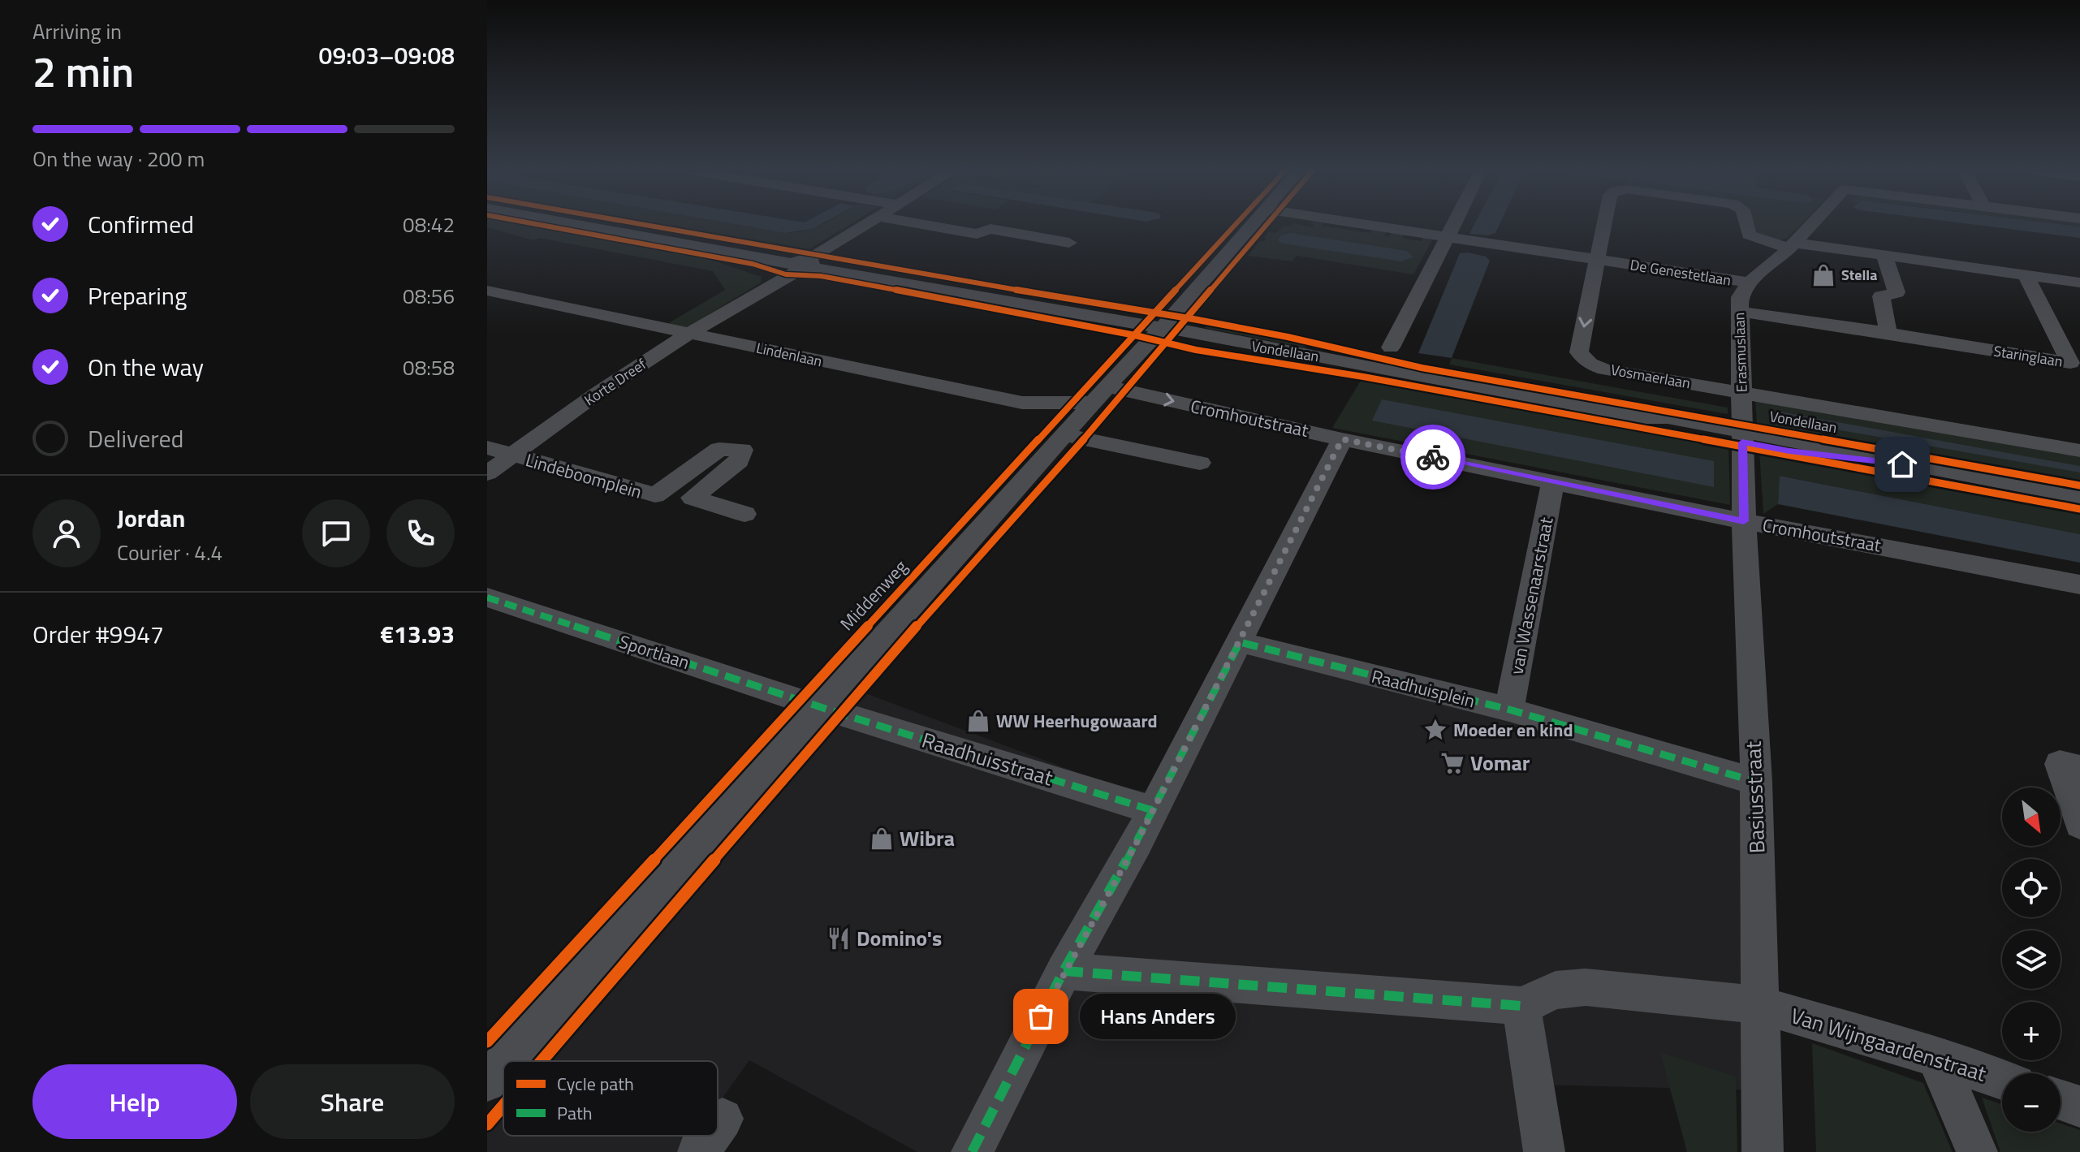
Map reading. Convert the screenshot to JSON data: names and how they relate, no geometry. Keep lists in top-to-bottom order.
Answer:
{
  "streets": {
    "street": [
      "De Genestetlaan",
      "Vondellaan",
      "Erasmuslaan",
      "Lindenlaan",
      "Staringlaan",
      "Vosmaerlaan",
      "Korte Dreef",
      "Cromhoutstraat",
      "Lindeboomplein",
      "Middenweg",
      "van Wassenaarstraat",
      "Sportlaan",
      "Raadhuisplein",
      "Raadhuisstraat",
      "Basiusstraat",
      "Van Wijngaardenstraat"
    ]
  },
  "crossings": [
    ["De Genestetlaan", "Erasmuslaan"],
    ["De Genestetlaan", "Vosmaerlaan"],
    ["Vondellaan", "Erasmuslaan"],
    ["Vondellaan", "Korte Dreef"],
    ["Vondellaan", "Middenweg"],
    ["Vondellaan", "Basiusstraat"],
    ["Erasmuslaan", "Staringlaan"],
    ["Erasmuslaan", "Vosmaerlaan"],
    ["Erasmuslaan", "Basiusstraat"],
    ["Lindenlaan", "Korte Dreef"],
    ["Lindenlaan", "Cromhoutstraat"],
    ["Lindenlaan", "Middenweg"],
    ["Korte Dreef", "Lindeboomplein"],
    ["Cromhoutstraat", "Middenweg"],
    ["Cromhoutstraat", "van Wassenaarstraat"],
    ["Cromhoutstraat", "Basiusstraat"],
    ["Middenweg", "Sportlaan"],
    ["Middenweg", "Raadhuisstraat"],
    ["van Wassenaarstraat", "Raadhuisplein"],
    ["Sportlaan", "Raadhuisstraat"],
    ["Raadhuisplein", "Basiusstraat"],
    ["Basiusstraat", "Van Wijngaardenstraat"]
  ],
  "places": {
    "shop": ["Stella", "WW Heerhugowaard", "Wibra"],
    "place": ["Moeder en kind"],
    "supermarket": ["Vomar"],
    "restaurant": ["Domino's"],
    "other": ["Hans Anders"]
  },
  "legend": ["Cycle path", "Path"],
  "north": "bottom right",
  "page": {
    "heading": ["2 min", "Arriving in", "09:03–09:08"],
    "panel": [
      "Jordan",
      "Courier · 4.4",
      "Order #9947",
      "€13.93"
    ],
    "bar": "On the way · 200 m",
    "list": [
      ["Confirmed", "08:42"],
      ["Preparing", "08:56"],
      ["On the way", "08:58"],
      "Delivered"
    ],
    "map_buttons": ["+", "−"],
    "bubble": "Hans Anders",
    "buttons": ["Help", "Share"]
  }
}
